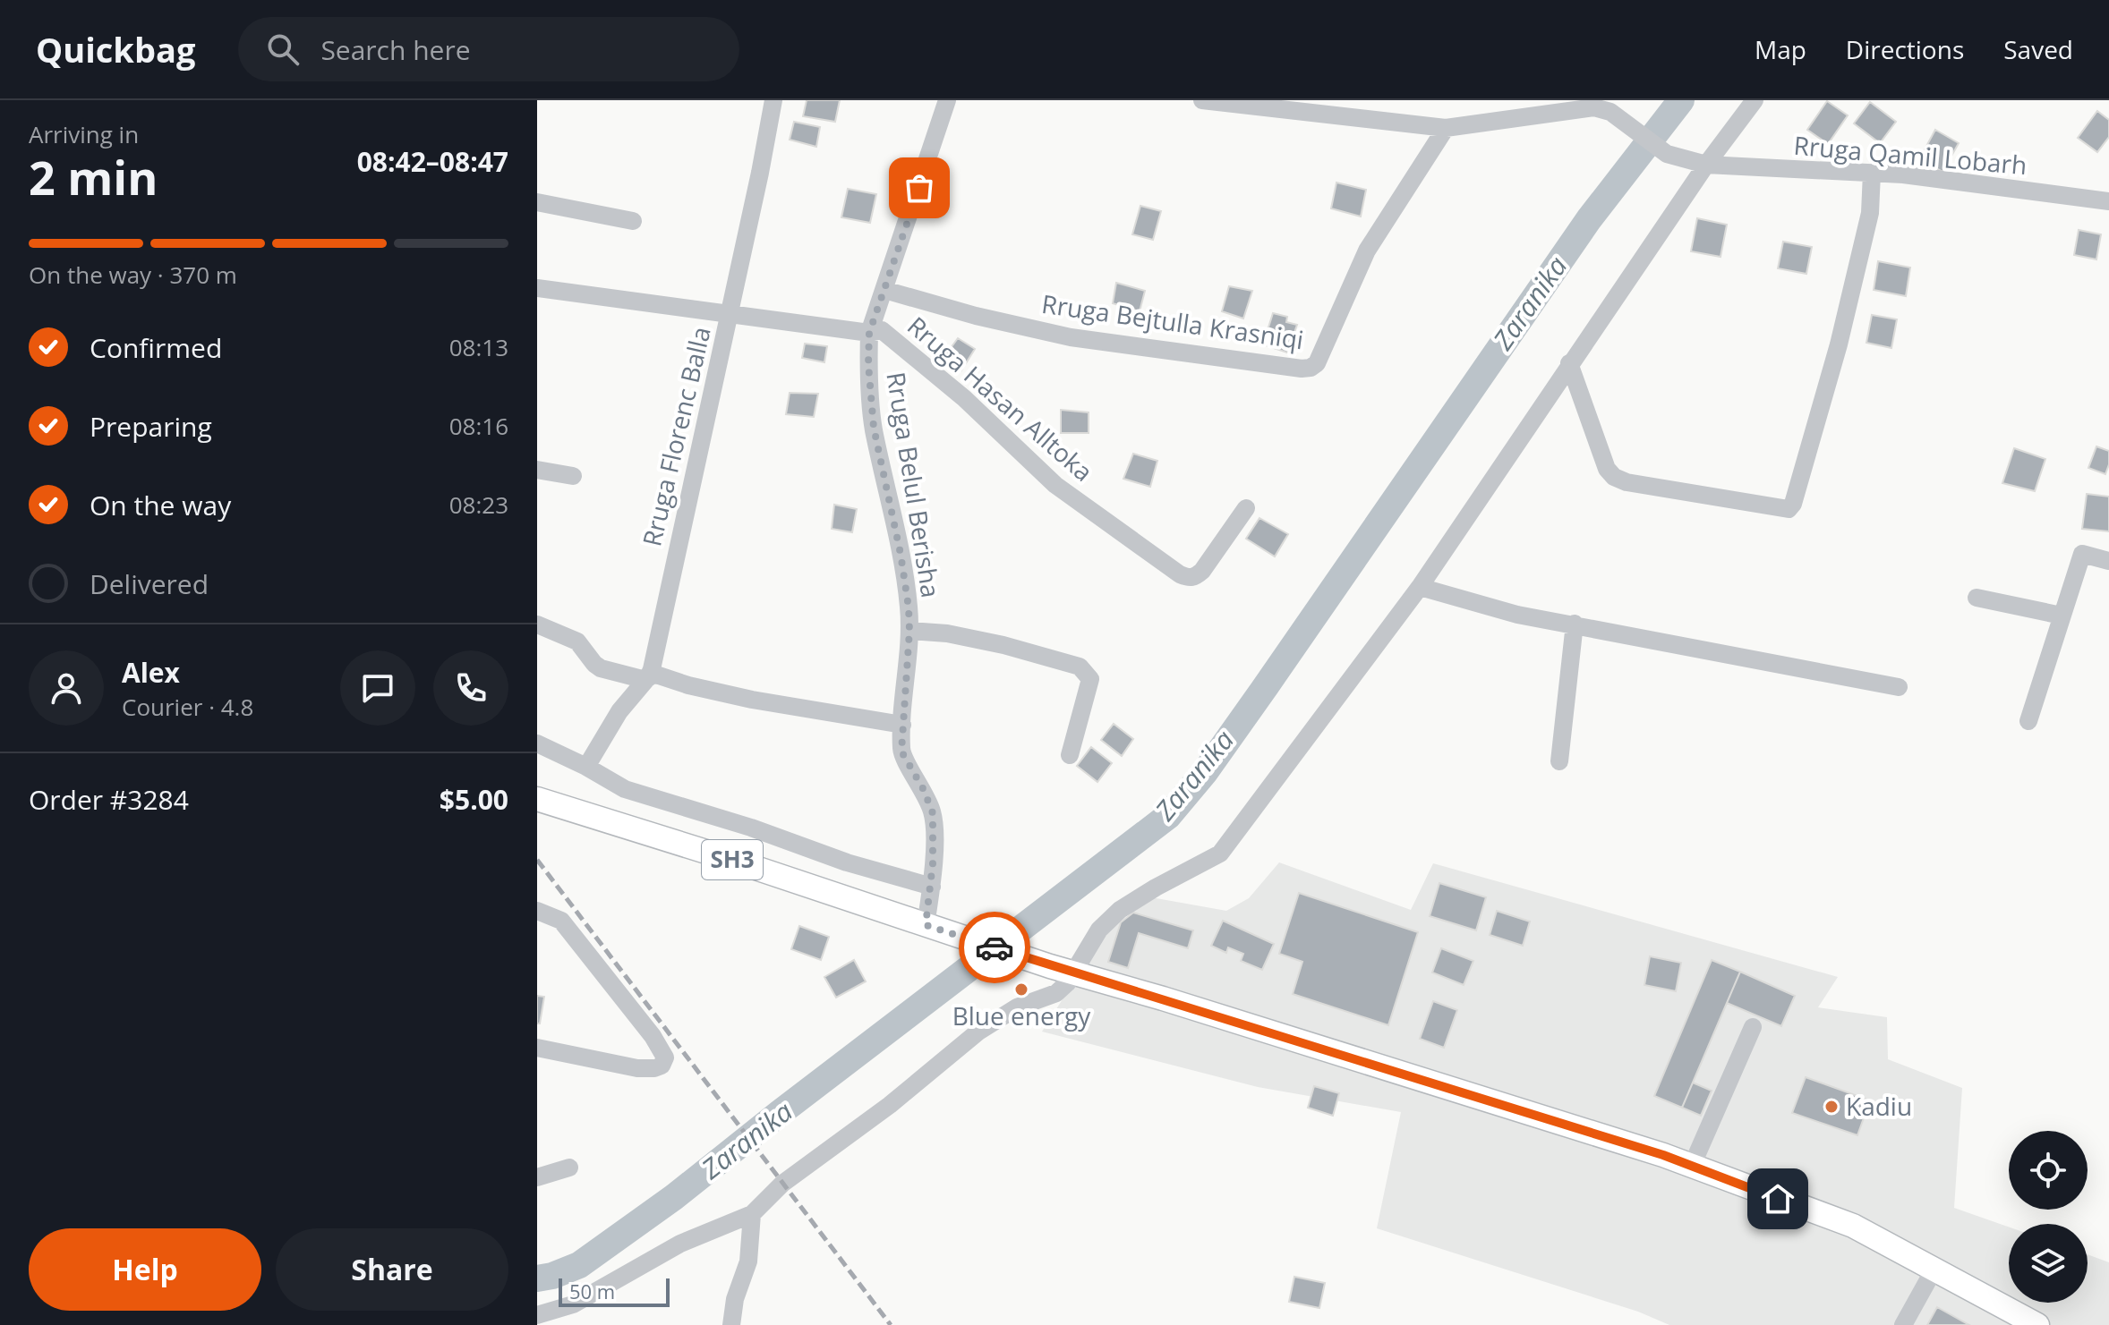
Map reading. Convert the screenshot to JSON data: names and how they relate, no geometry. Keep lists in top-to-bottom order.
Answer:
{
  "streets": {
    "main road": ["SH3"],
    "street": [
      "Rruga Qamil Lobarh",
      "Rruga Bejtulla Krasniqi",
      "Rruga Hasan Alltoka",
      "Rruga Florenc Balla",
      "Rruga Belul Berisha"
    ]
  },
  "crossings": [
    ["Rruga Qamil Lobarh", "Rruga Bejtulla Krasniqi"],
    ["Rruga Bejtulla Krasniqi", "Rruga Belul Berisha"],
    ["Rruga Hasan Alltoka", "Rruga Florenc Balla"],
    ["Rruga Hasan Alltoka", "Rruga Belul Berisha"],
    ["Rruga Belul Berisha", "SH3"]
  ],
  "water": ["Zaranika"],
  "places": ["Blue energy", "Kadiu"],
  "scale_bar": "50 m",
  "page": {
    "header": "Quickbag",
    "search": "Search here",
    "nav": ["Map", "Directions", "Saved"],
    "heading": ["2 min", "Arriving in", "08:42–08:47"],
    "panel": [
      "Alex",
      "Courier · 4.8",
      "Order #3284",
      "$5.00"
    ],
    "bar": "On the way · 370 m",
    "list": [
      ["Confirmed", "08:13"],
      ["Preparing", "08:16"],
      ["On the way", "08:23"],
      "Delivered"
    ],
    "buttons": ["Help", "Share"],
    "scale": "50 m"
  }
}
